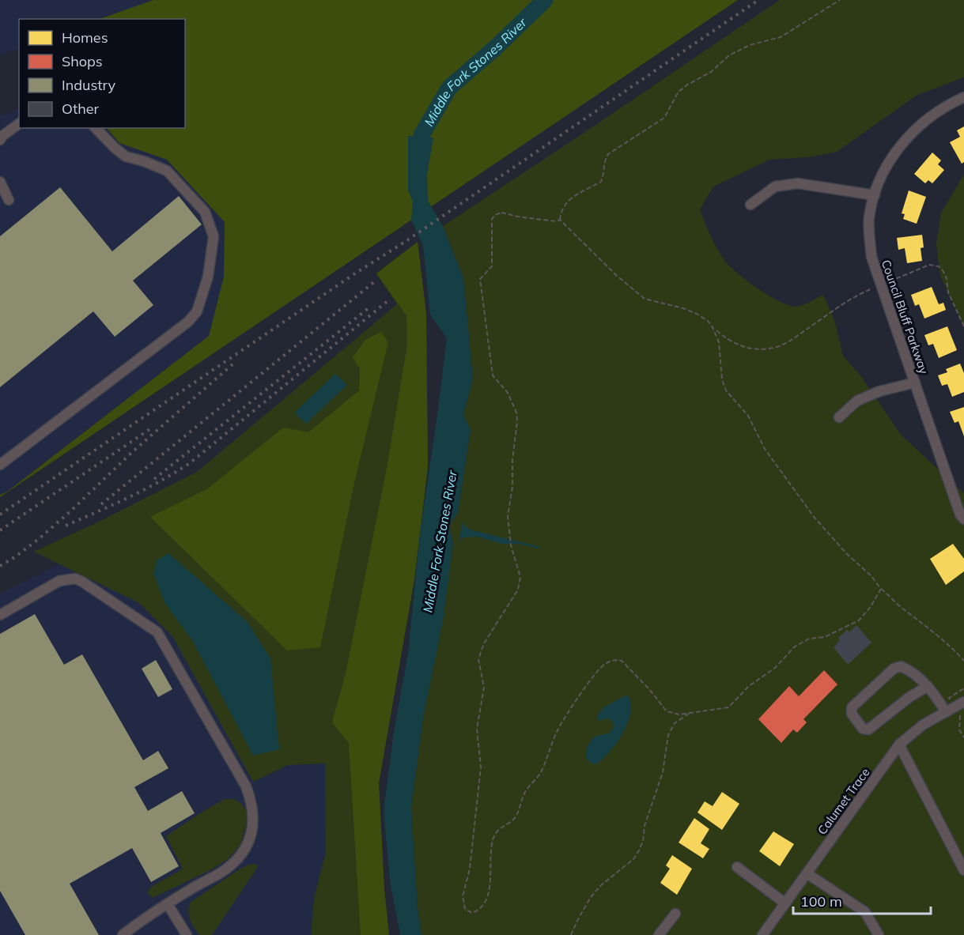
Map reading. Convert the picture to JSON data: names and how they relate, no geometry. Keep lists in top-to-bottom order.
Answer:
{
  "streets": {
    "street": ["Council Bluff Parkway", "Calumet Trace"]
  },
  "water": ["Middle Fork Stones River"],
  "legend": [
    "Homes",
    "Shops",
    "Industry",
    "Other"
  ],
  "scale_bar": "100 m"
}
